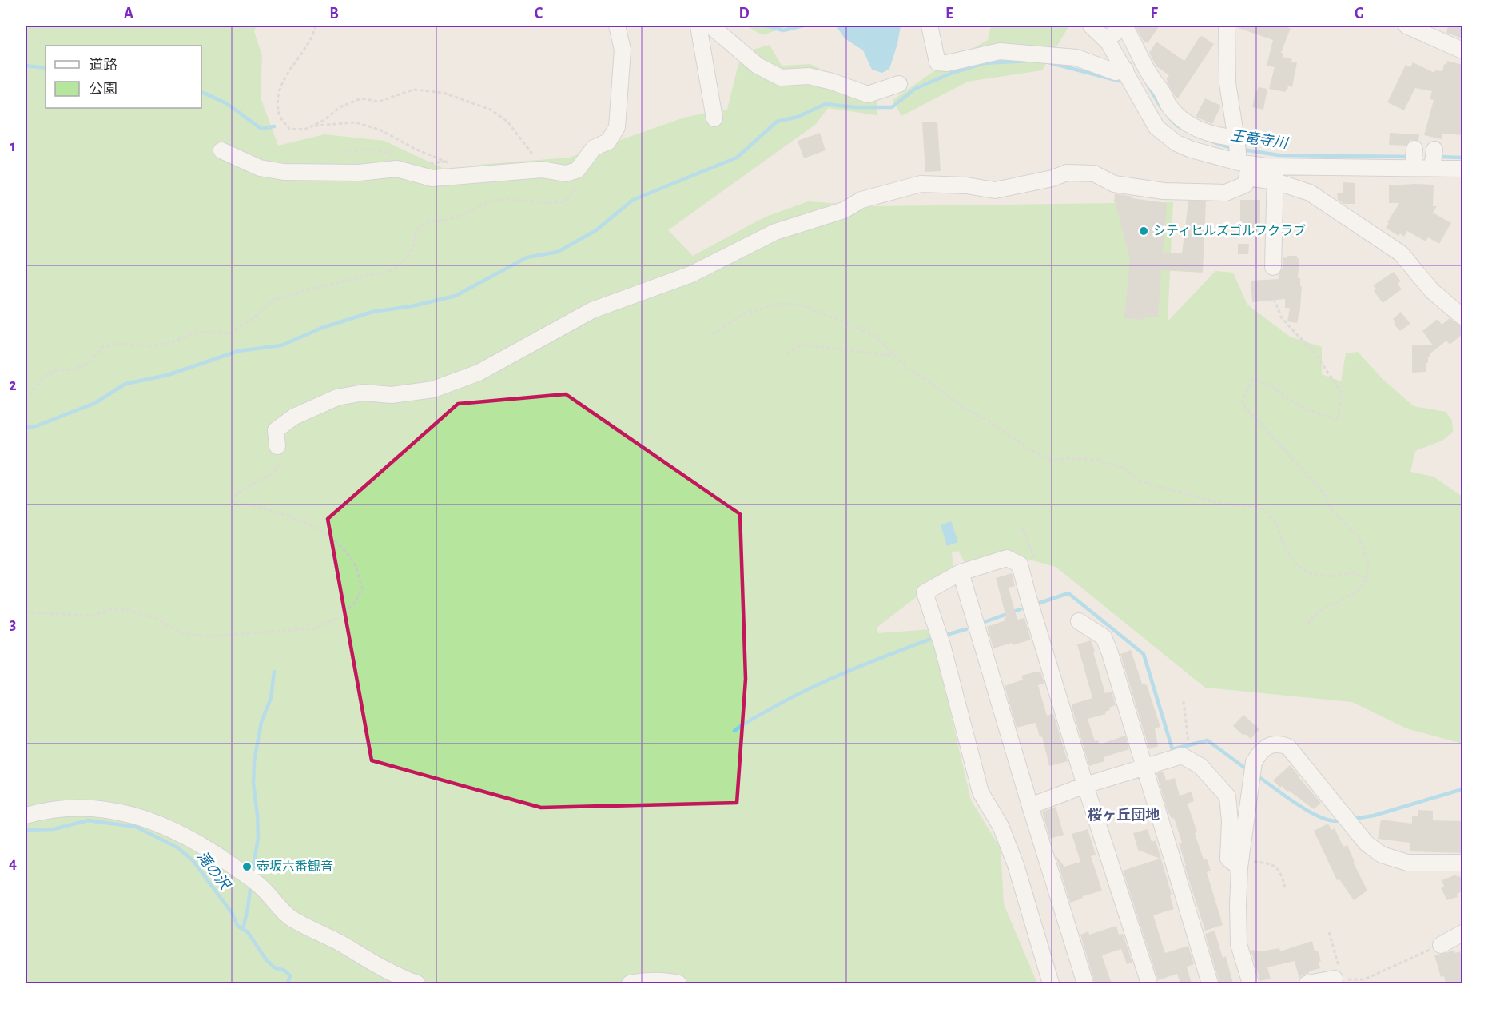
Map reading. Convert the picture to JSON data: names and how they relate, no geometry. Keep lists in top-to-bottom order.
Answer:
{
  "districts": ["桜ヶ丘団地"],
  "water": ["王竜寺川", "滝の沢"],
  "places": ["シティヒルズゴルフクラブ", "壺坂六番観音"],
  "legend": ["道路", "公園"],
  "grid": {
    "columns": [
      "A",
      "B",
      "C",
      "D",
      "E",
      "F",
      "G"
    ],
    "rows": [
      "1",
      "2",
      "3",
      "4"
    ]
  }
}
